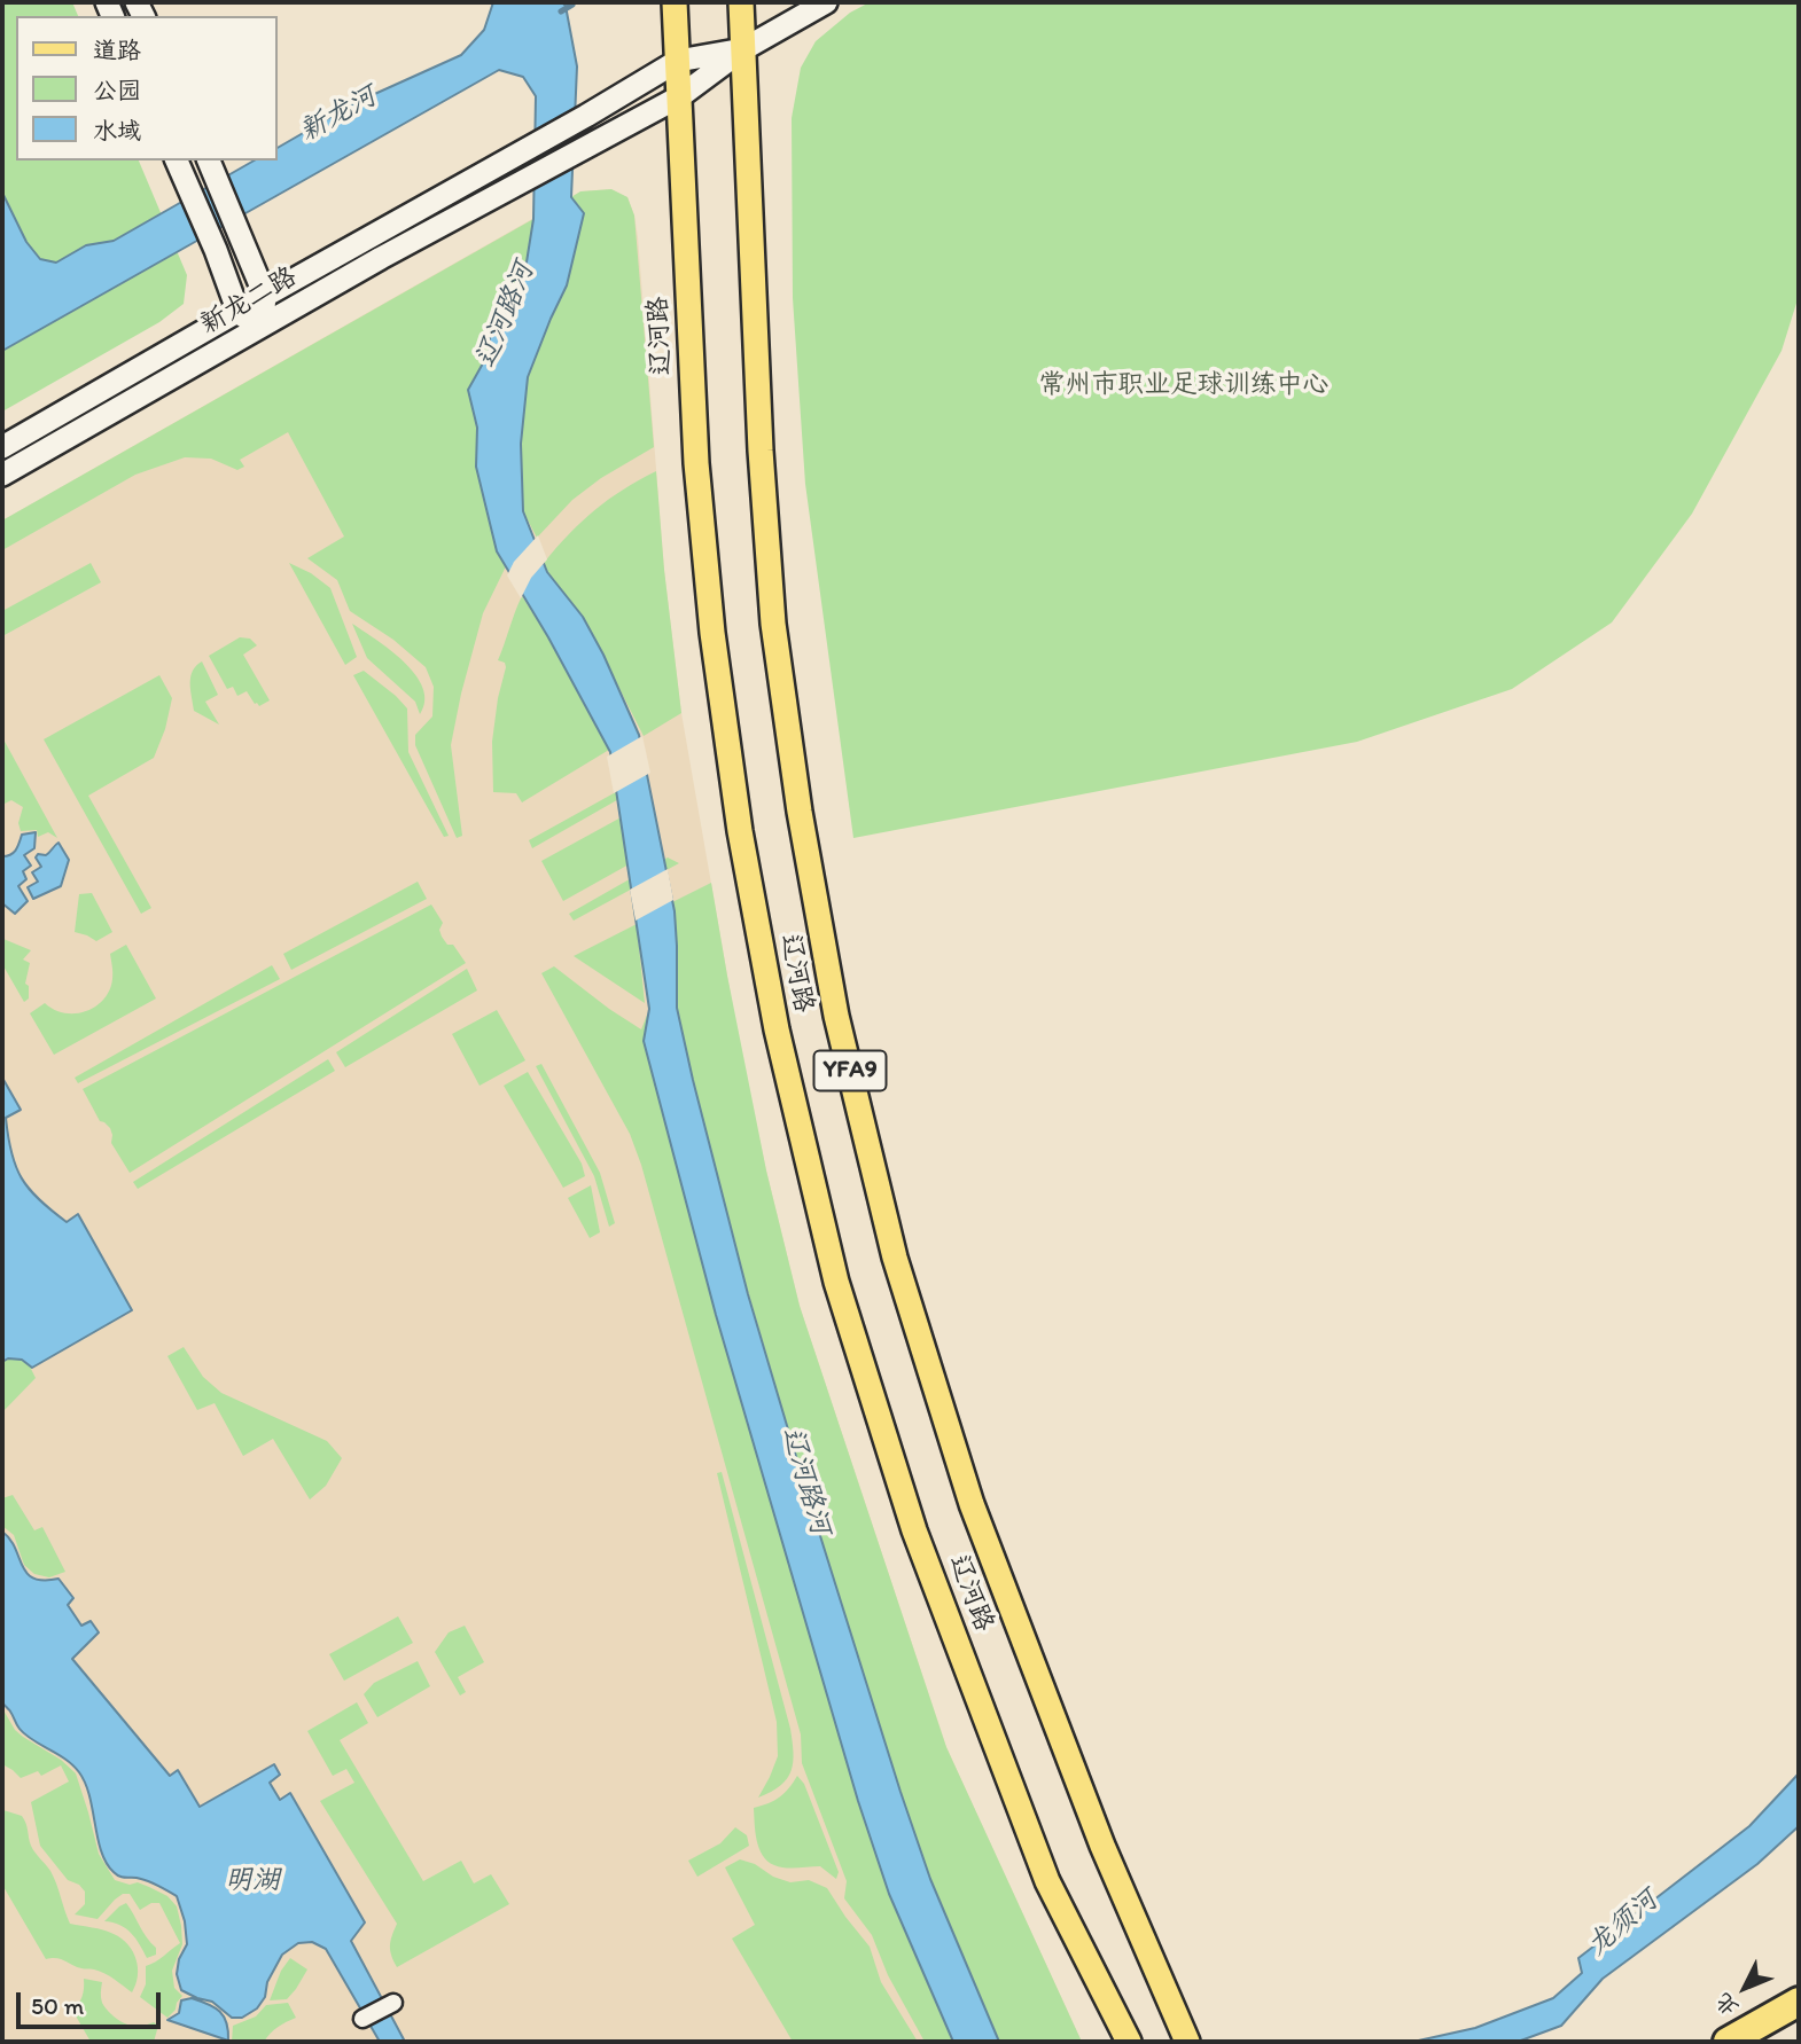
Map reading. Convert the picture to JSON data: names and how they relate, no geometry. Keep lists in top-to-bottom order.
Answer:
{
  "streets": {
    "main road": ["辽河路", "YFA9"],
    "street": ["新龙二路"]
  },
  "crossings": [
    ["新龙二路", "辽河路"]
  ],
  "water": [
    "新龙河",
    "辽河路河",
    "明湖",
    "龙须河"
  ],
  "parks": ["常州市职业足球训练中心"],
  "legend": ["道路", "公园", "水域"],
  "scale_bar": "50 m",
  "north": "bottom left"
}
